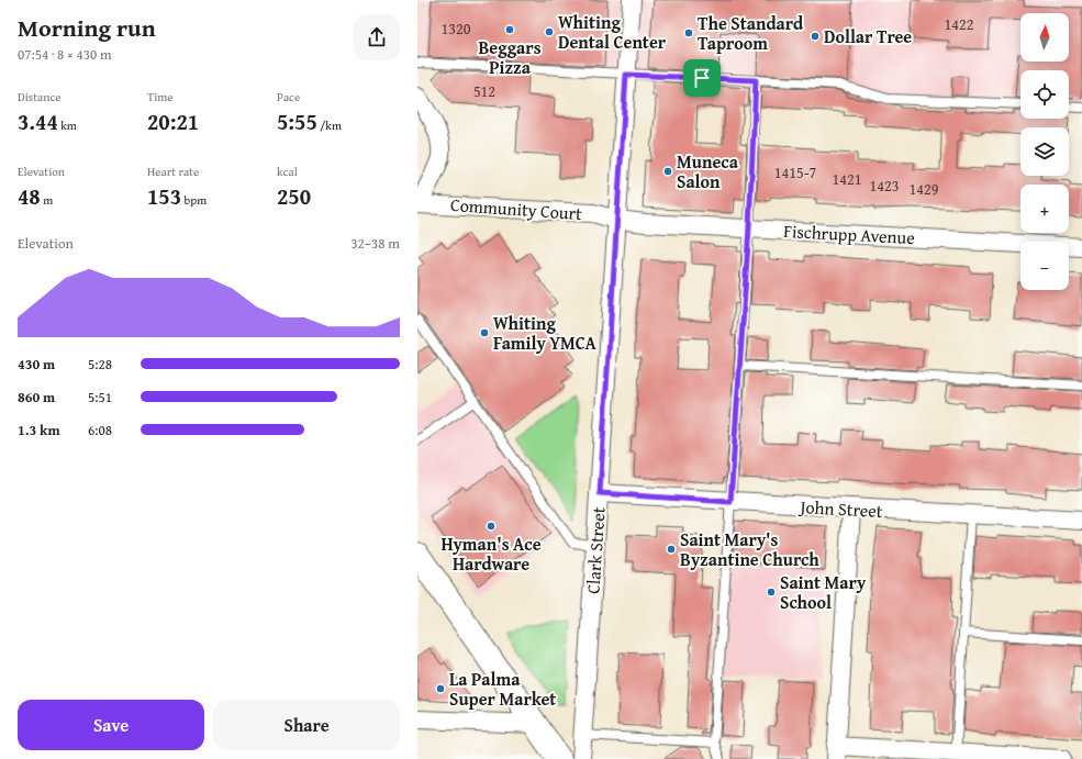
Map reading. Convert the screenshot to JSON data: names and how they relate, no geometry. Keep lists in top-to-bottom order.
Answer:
{
  "streets": {
    "street": [
      "Community Court",
      "Fischrupp Avenue",
      "John Street",
      "Clark Street"
    ]
  },
  "crossings": [
    ["Community Court", "Fischrupp Avenue"],
    ["Community Court", "Clark Street"],
    ["Fischrupp Avenue", "Clark Street"],
    ["John Street", "Clark Street"]
  ],
  "places": [
    "Beggars Pizza",
    "Whiting Dental Center",
    "The Standard Taproom",
    "Dollar Tree",
    "Muneca Salon",
    "Whiting Family YMCA",
    "Hyman's Ace Hardware",
    "Saint Mary's Byzantine Church",
    "Saint Mary School",
    "La Palma Super Market"
  ],
  "house_numbers": [
    "1422",
    "1320",
    "512",
    "1415-7",
    "1421",
    "1423",
    "1429"
  ],
  "north": "top",
  "page": {
    "heading": ["Morning run", "07:54 · 8 × 430 m"],
    "map_buttons": ["+", "−"],
    "stats": [
      ["Distance", "3.44 km"],
      ["Time", "20:21"],
      ["Pace", "5:55 /km"],
      ["Elevation", "48 m"],
      ["Heart rate", "153 bpm"],
      ["kcal", "250"]
    ],
    "chart": ["Elevation", "32–38 m"],
    "list": [
      {
        "name": "430 m",
        "note": "5:28"
      },
      {
        "name": "860 m",
        "note": "5:51"
      },
      {
        "name": "1.3 km",
        "note": "6:08"
      }
    ],
    "buttons": ["Save", "Share"]
  }
}
